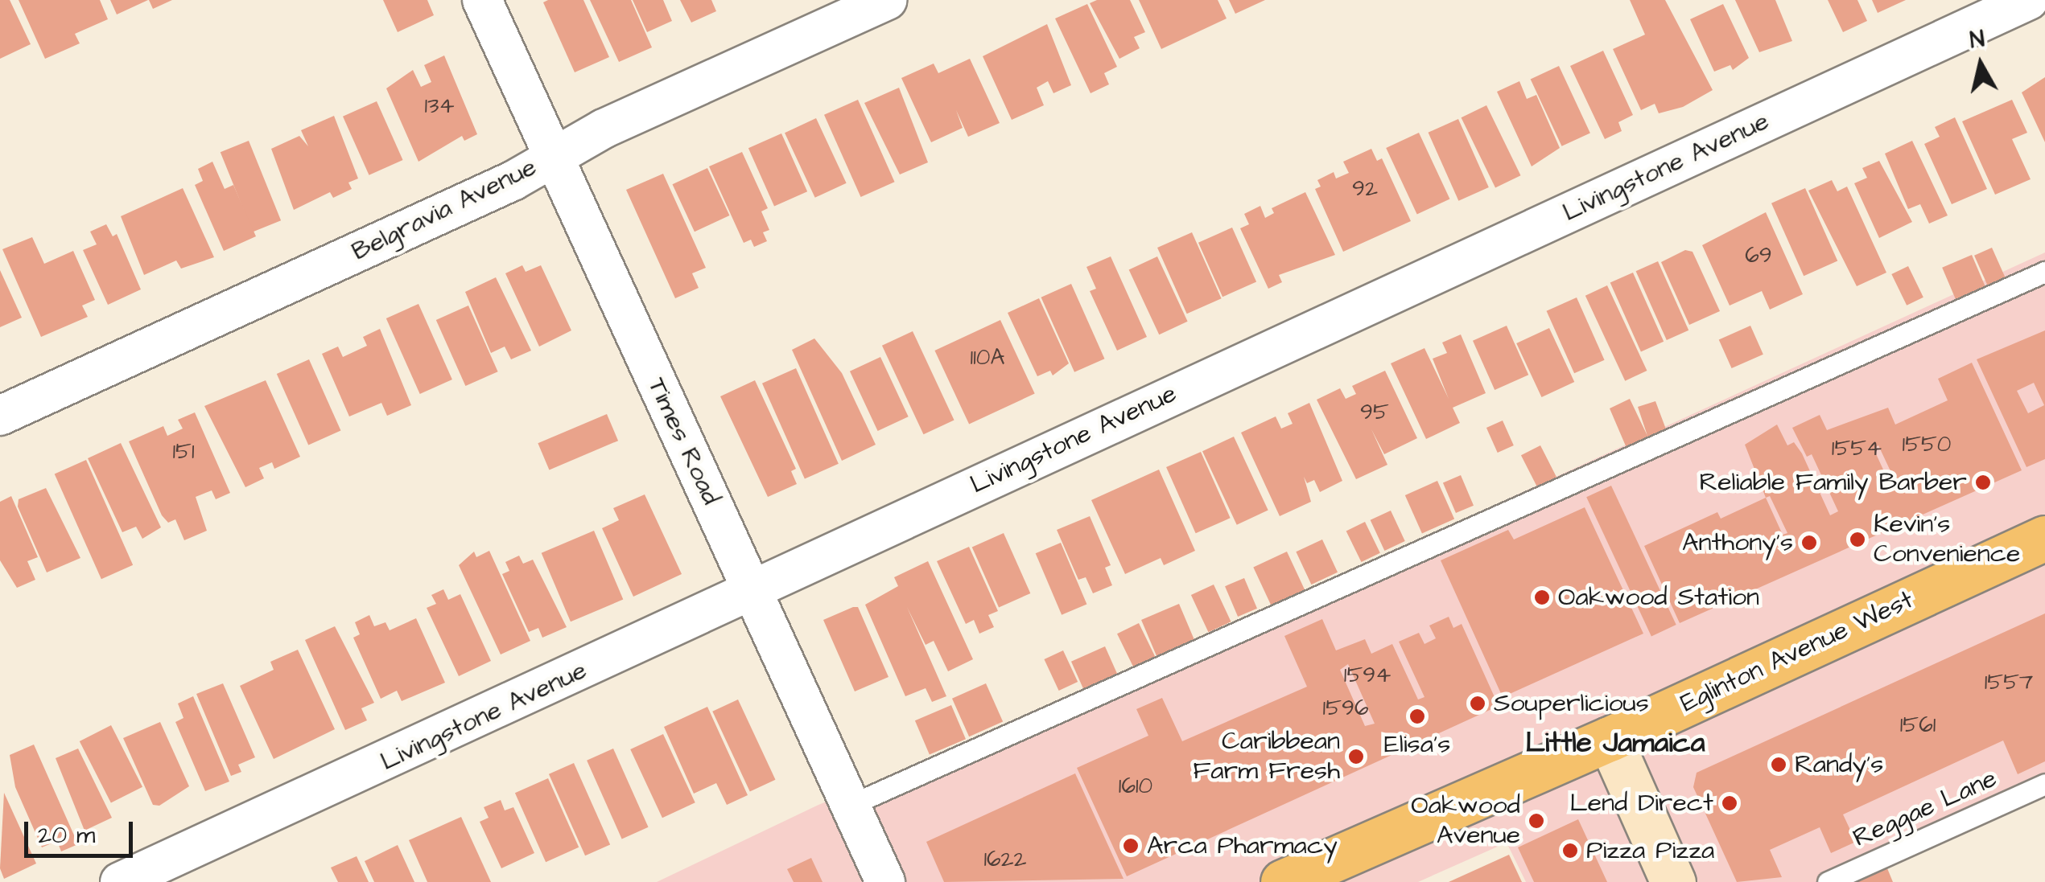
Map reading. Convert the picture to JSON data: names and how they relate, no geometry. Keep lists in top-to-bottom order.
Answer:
{
  "streets": {
    "main road": ["Eglinton Avenue West"],
    "street": ["Livingstone Avenue", "Belgravia Avenue", "Times Road"],
    "lane": ["Reggae Lane"]
  },
  "crossings": [
    ["Livingstone Avenue", "Times Road"],
    ["Belgravia Avenue", "Times Road"]
  ],
  "districts": ["Little Jamaica"],
  "places": [
    "Reliable Family Barber",
    "Kevin’s Convenience",
    "Anthony's",
    "Oakwood Station",
    "Souperlicious",
    "Elisa’s",
    "Caribbean Farm Fresh",
    "Randy's",
    "Lend Direct",
    "Oakwood Avenue",
    "Arca Pharmacy",
    "Pizza Pizza"
  ],
  "house_numbers": [
    "134",
    "92",
    "69",
    "110A",
    "95",
    "1550",
    "1554",
    "151",
    "1594",
    "1557",
    "1596",
    "1561",
    "1610",
    "1622"
  ],
  "scale_bar": "20 m",
  "north": "top"
}
